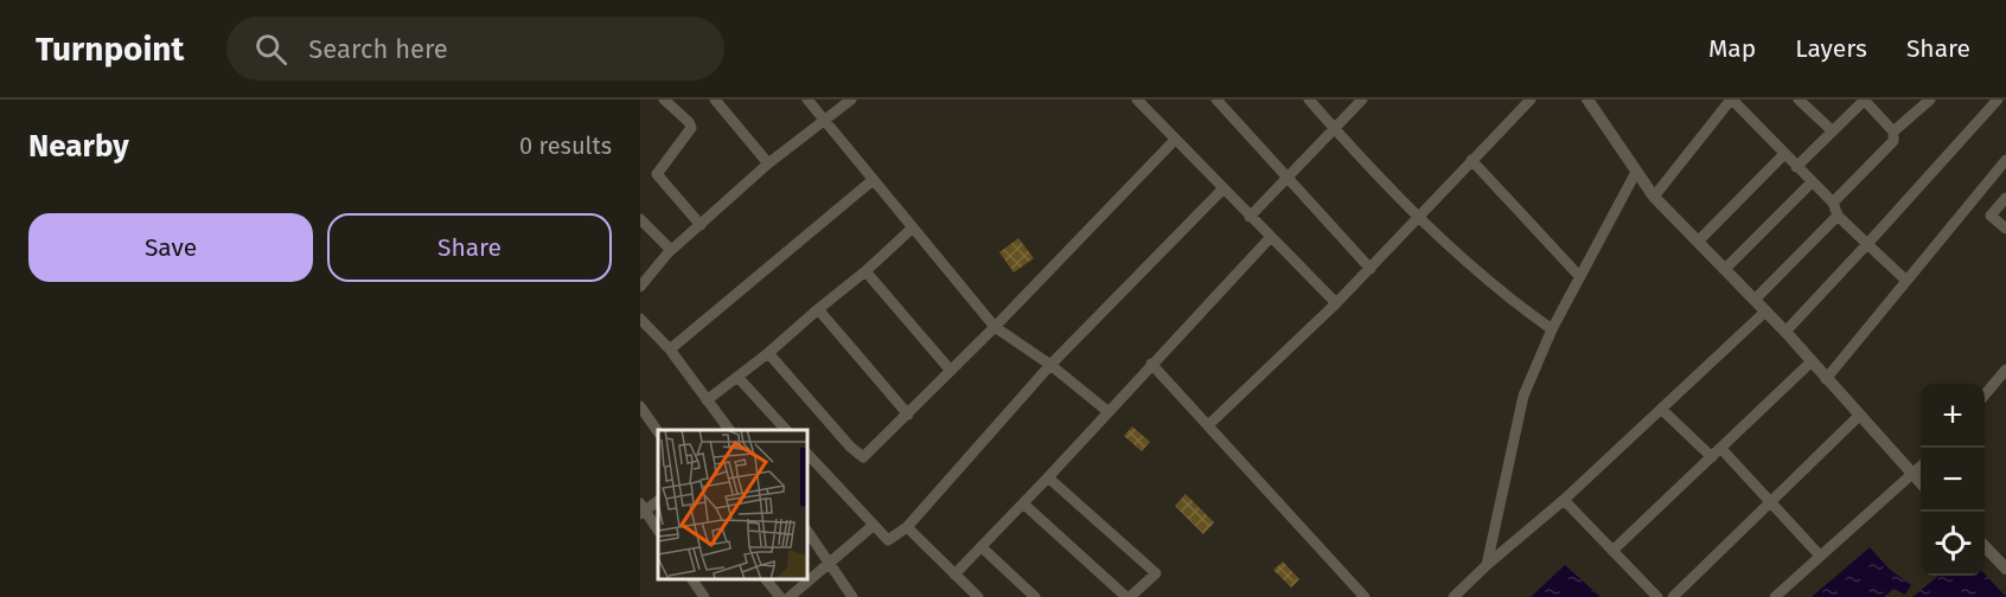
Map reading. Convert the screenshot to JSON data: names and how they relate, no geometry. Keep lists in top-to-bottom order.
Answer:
{
  "page": {
    "header": "Turnpoint",
    "search": "Search here",
    "nav": ["Map", "Layers", "Share"],
    "heading": ["Nearby", "0 results"],
    "buttons": ["Save", "Share"],
    "map_buttons": ["+", "−"]
  }
}
